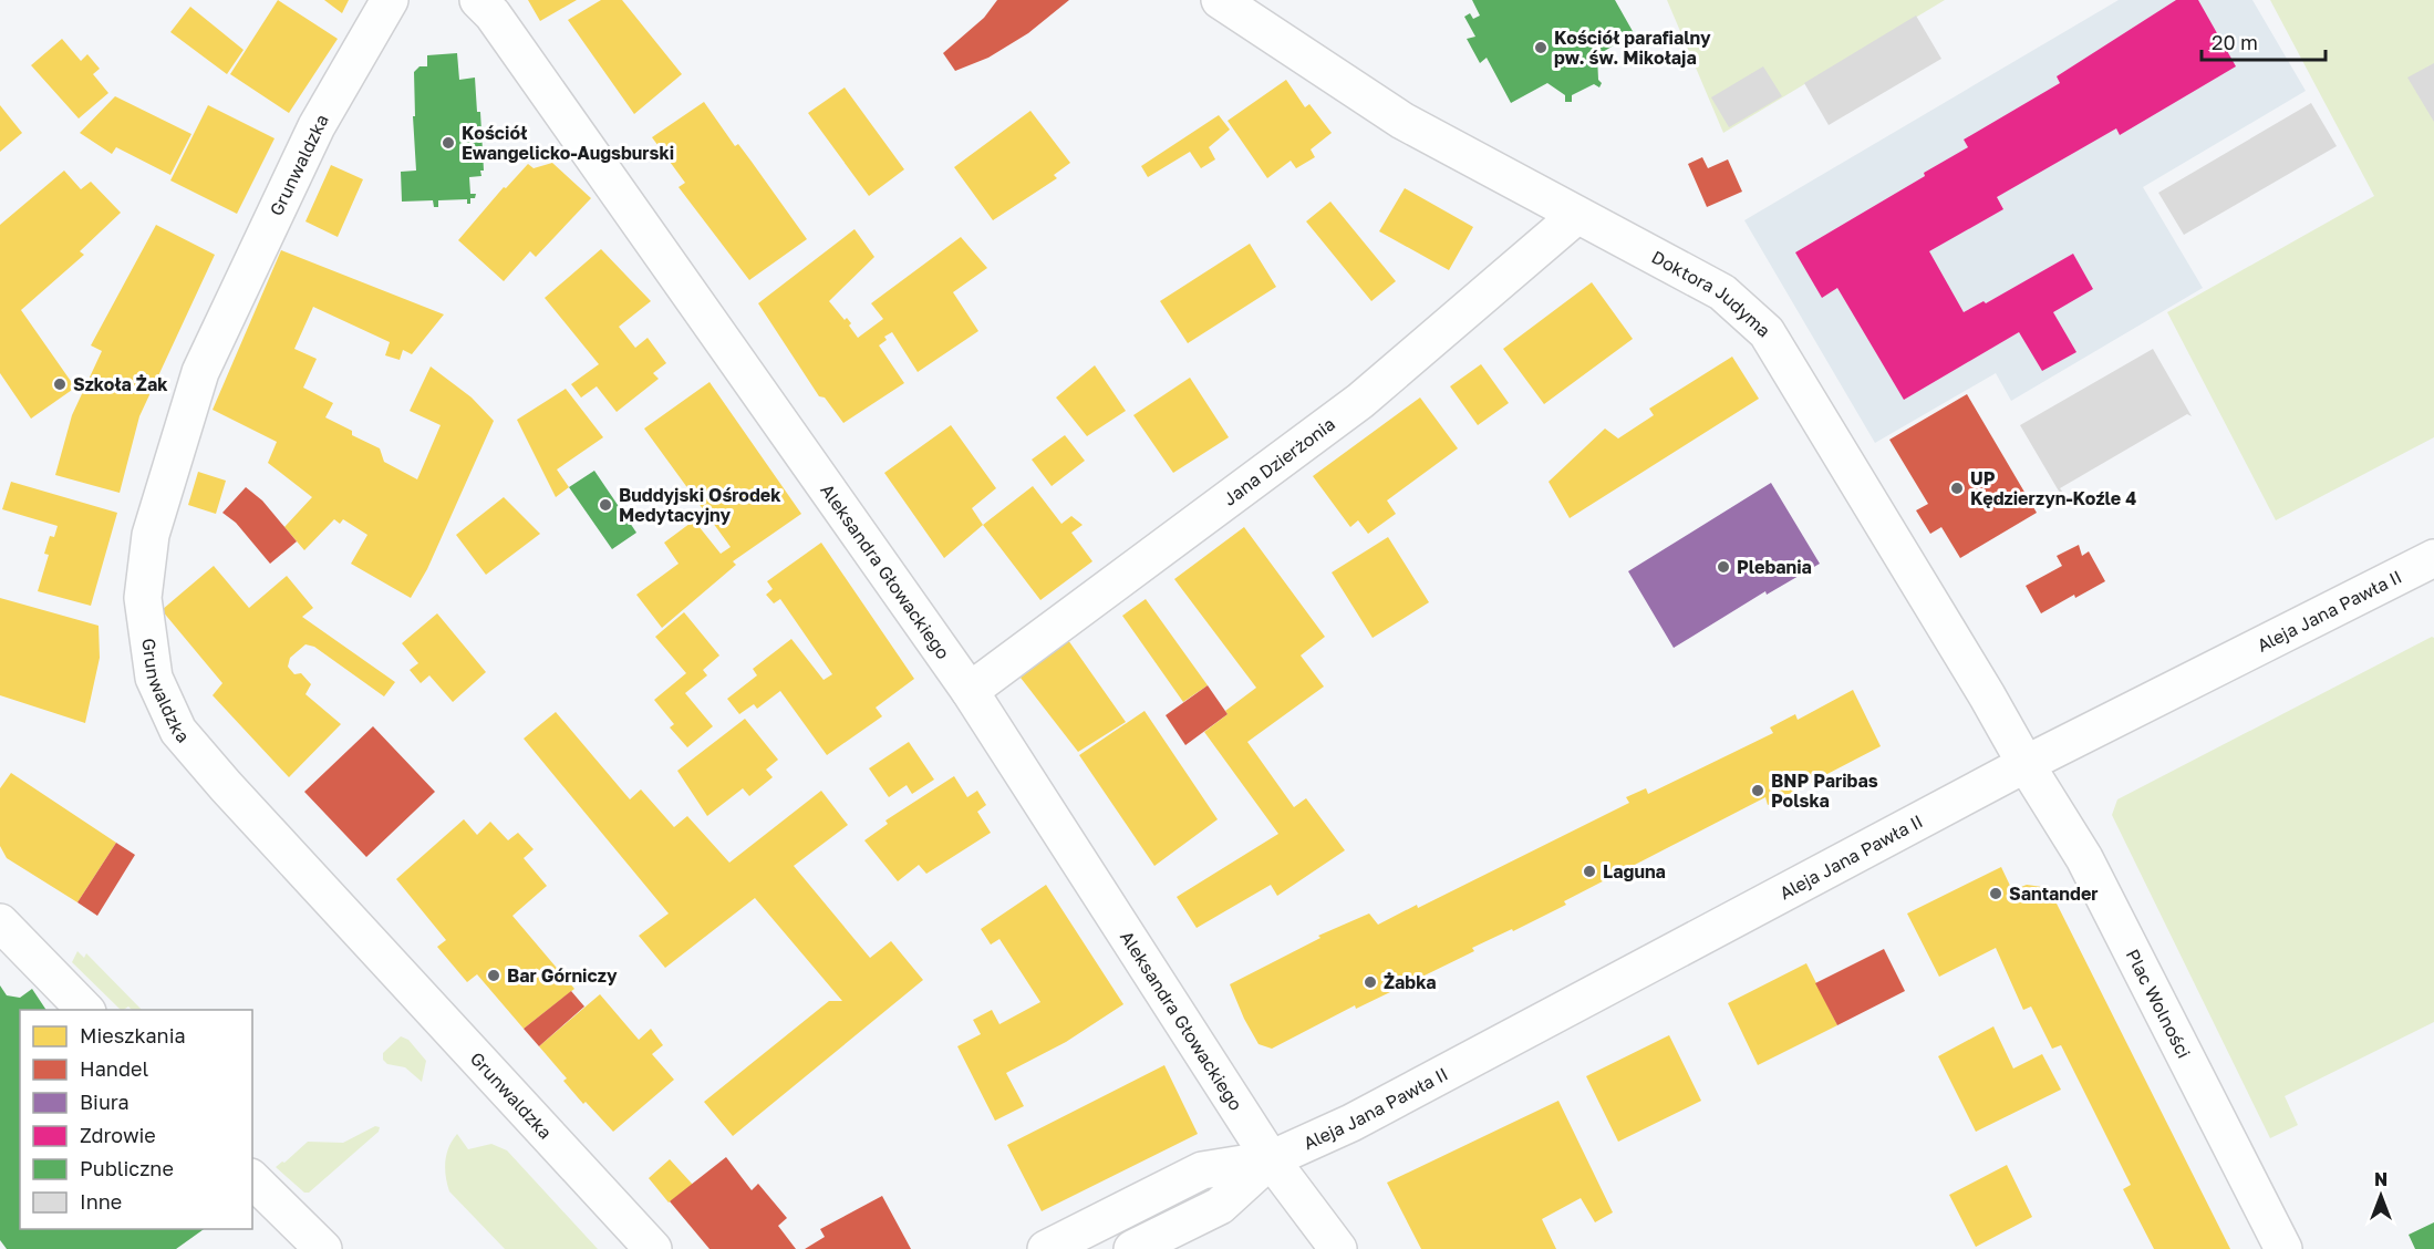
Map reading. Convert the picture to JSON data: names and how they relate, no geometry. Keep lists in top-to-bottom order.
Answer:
{
  "streets": {
    "street": [
      "Grunwaldzka",
      "Doktora Judyma",
      "Jana Dzierżonia",
      "Aleksandra Głowackiego",
      "Aleja Jana Pawła II",
      "Plac Wolności"
    ]
  },
  "crossings": [
    ["Doktora Judyma", "Jana Dzierżonia"],
    ["Doktora Judyma", "Aleja Jana Pawła II"],
    ["Doktora Judyma", "Plac Wolności"],
    ["Jana Dzierżonia", "Aleksandra Głowackiego"],
    ["Aleksandra Głowackiego", "Aleja Jana Pawła II"],
    ["Aleja Jana Pawła II", "Plac Wolności"]
  ],
  "places": [
    "Kościół parafialny pw. św. Mikołaja",
    "Kościół Ewangelicko-Augsburski",
    "Szkoła Żak",
    "UP Kędzierzyn-Koźle 4",
    "Buddyjski Ośrodek Medytacyjny",
    "Plebania",
    "BNP Paribas Polska",
    "Laguna",
    "Santander",
    "Bar Górniczy",
    "Żabka"
  ],
  "legend": [
    "Mieszkania",
    "Handel",
    "Biura",
    "Zdrowie",
    "Publiczne",
    "Inne"
  ],
  "scale_bar": "20 m",
  "north": "top"
}
